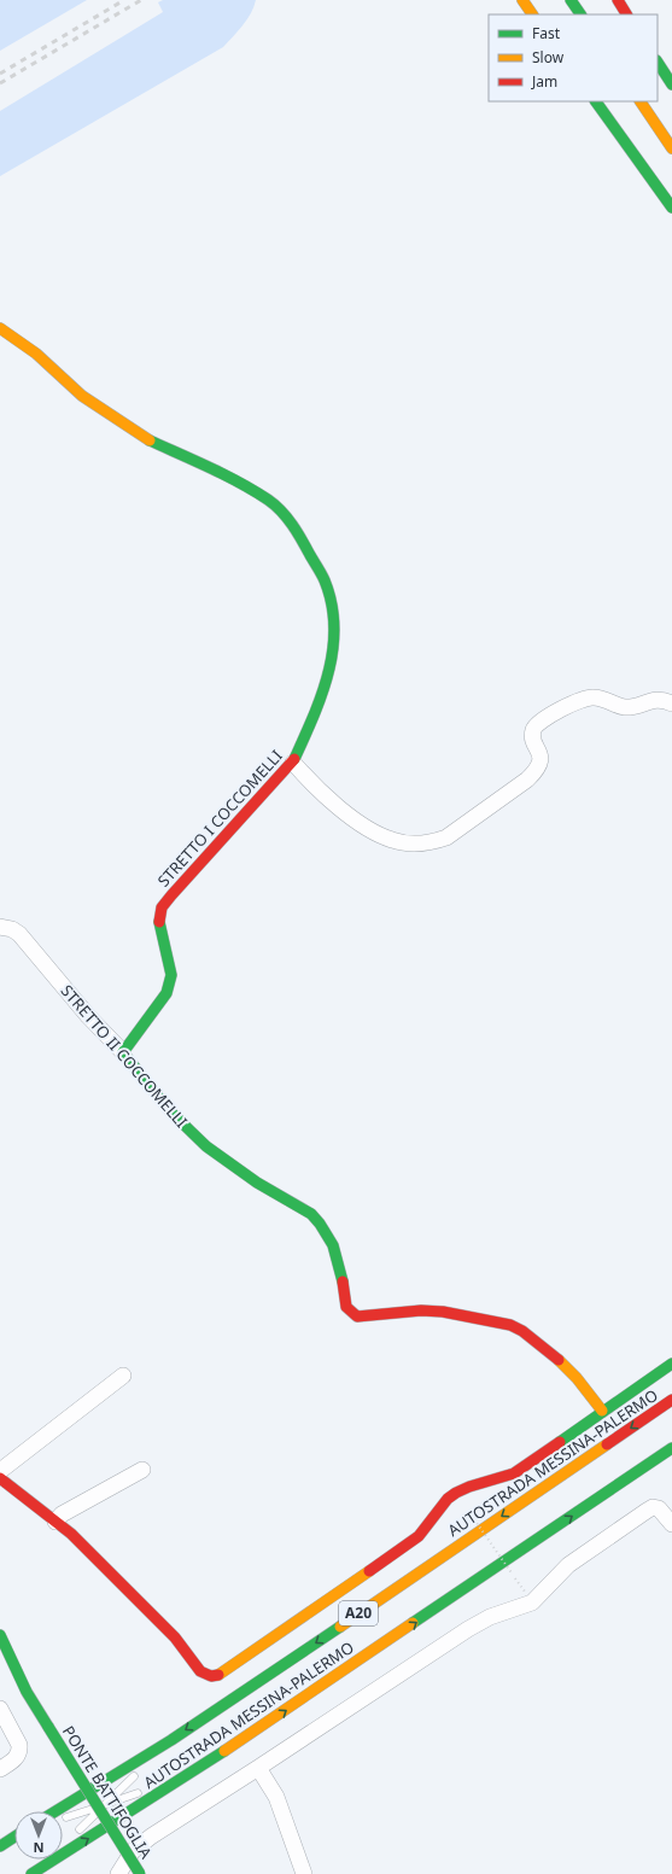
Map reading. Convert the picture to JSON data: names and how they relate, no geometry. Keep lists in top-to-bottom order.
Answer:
{
  "streets": {
    "main road": [
      "STRETTO I COCCOMELLI",
      "STRETTO II COCCOMELLI",
      "AUTOSTRADA MESSINA-PALERMO",
      "A20",
      "PONTE BATTIFOGLIA"
    ]
  },
  "crossings": [
    ["STRETTO I COCCOMELLI", "STRETTO II COCCOMELLI"]
  ],
  "legend": ["Fast", "Slow", "Jam"],
  "north": "bottom"
}
